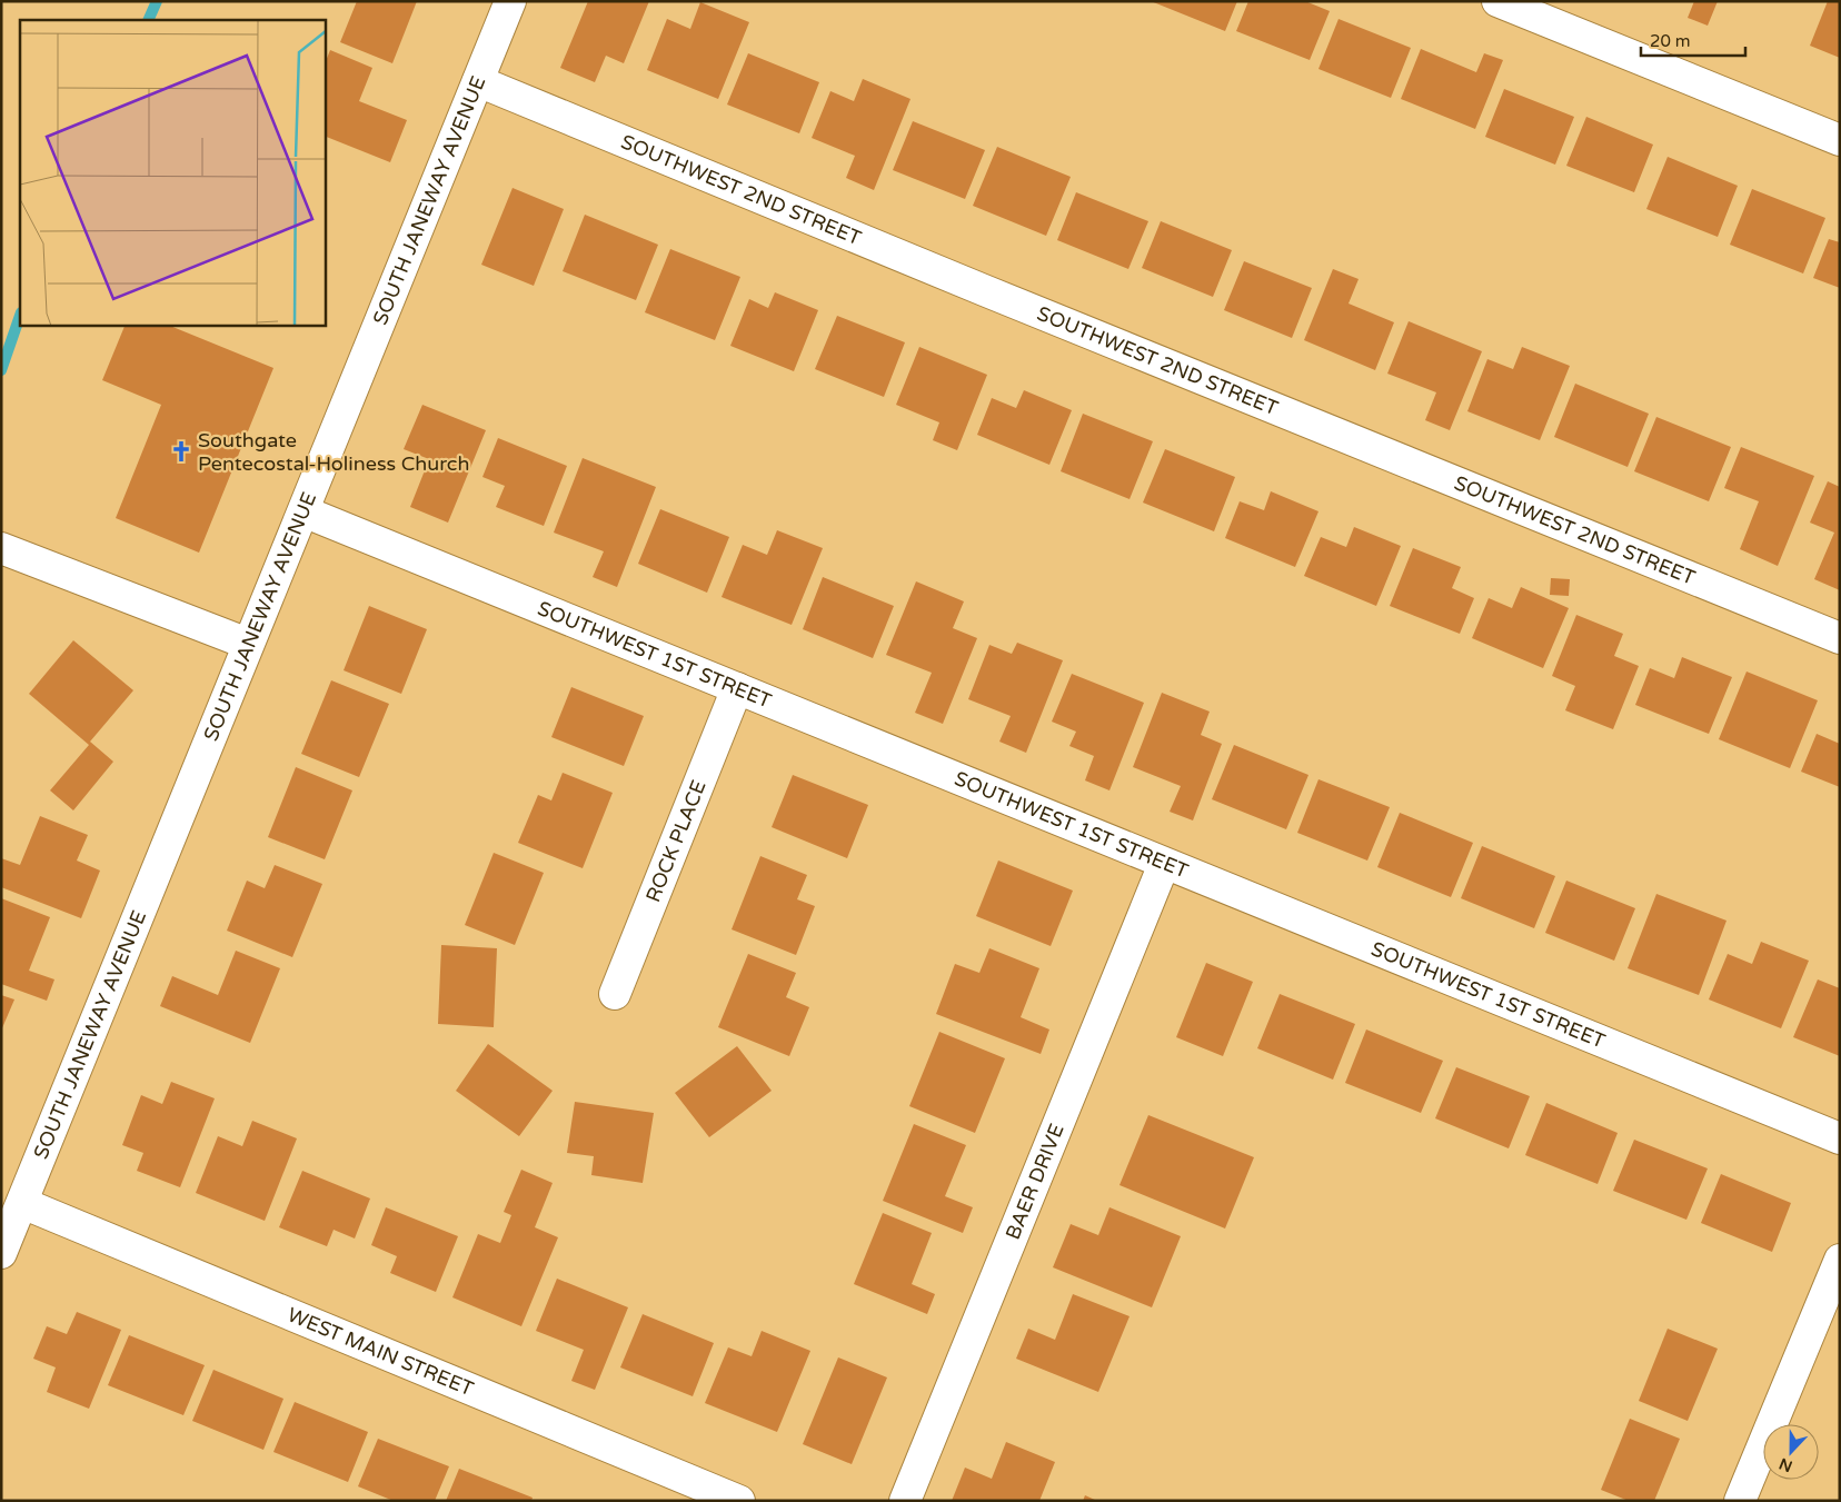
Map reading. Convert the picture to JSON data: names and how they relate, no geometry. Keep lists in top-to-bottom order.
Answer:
{
  "streets": {
    "street": [
      "SOUTHWEST 2ND STREET",
      "SOUTH JANEWAY AVENUE",
      "SOUTHWEST 1ST STREET",
      "ROCK PLACE",
      "BAER DRIVE",
      "WEST MAIN STREET"
    ]
  },
  "crossings": [
    ["SOUTHWEST 2ND STREET", "SOUTH JANEWAY AVENUE"],
    ["SOUTH JANEWAY AVENUE", "SOUTHWEST 1ST STREET"],
    ["SOUTH JANEWAY AVENUE", "WEST MAIN STREET"],
    ["SOUTHWEST 1ST STREET", "ROCK PLACE"],
    ["SOUTHWEST 1ST STREET", "BAER DRIVE"]
  ],
  "places": {
    "church": ["Southgate Pentecostal-Holiness Church"]
  },
  "scale_bar": "20 m",
  "north": "bottom"
}
